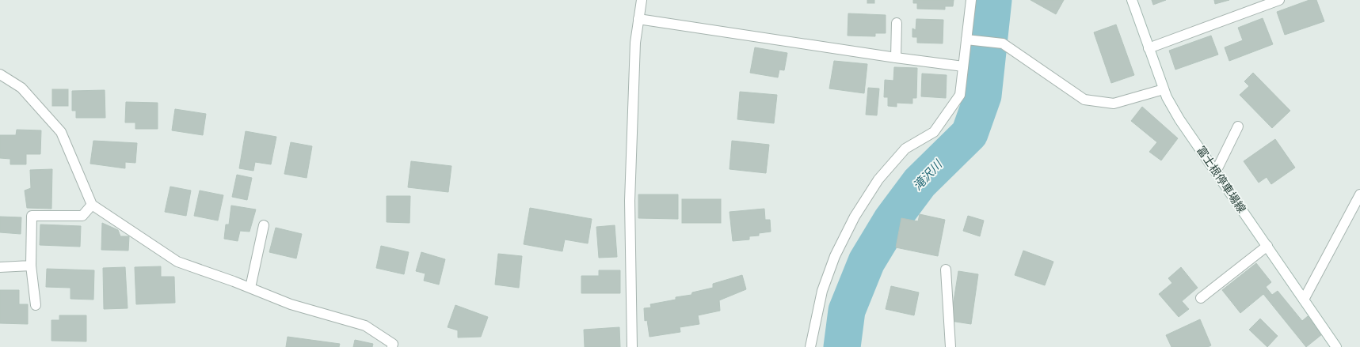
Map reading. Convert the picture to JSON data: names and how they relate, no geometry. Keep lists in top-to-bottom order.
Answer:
{
  "streets": {
    "street": ["富士根停車場線"]
  },
  "water": ["滝沢川"]
}
